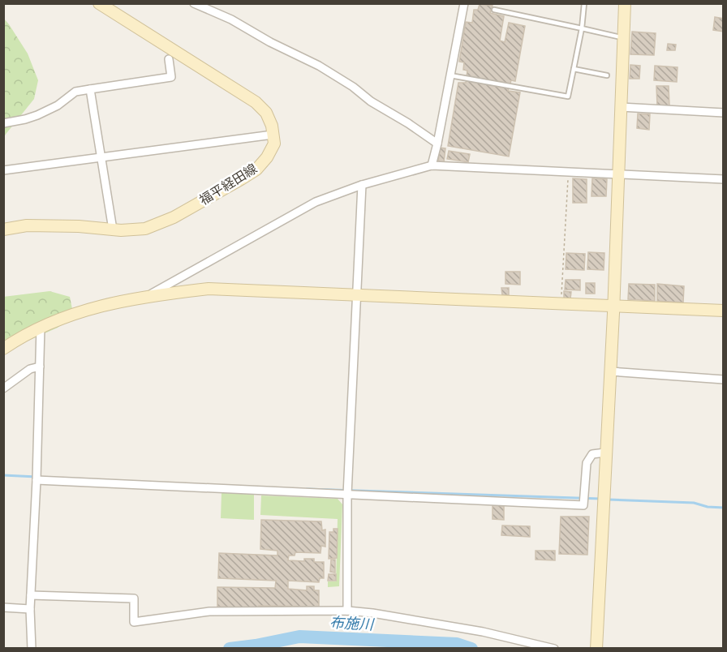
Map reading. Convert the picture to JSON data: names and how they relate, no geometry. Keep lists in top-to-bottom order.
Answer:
{
  "streets": {
    "street": ["福平経田線"]
  },
  "water": ["布施川"]
}
